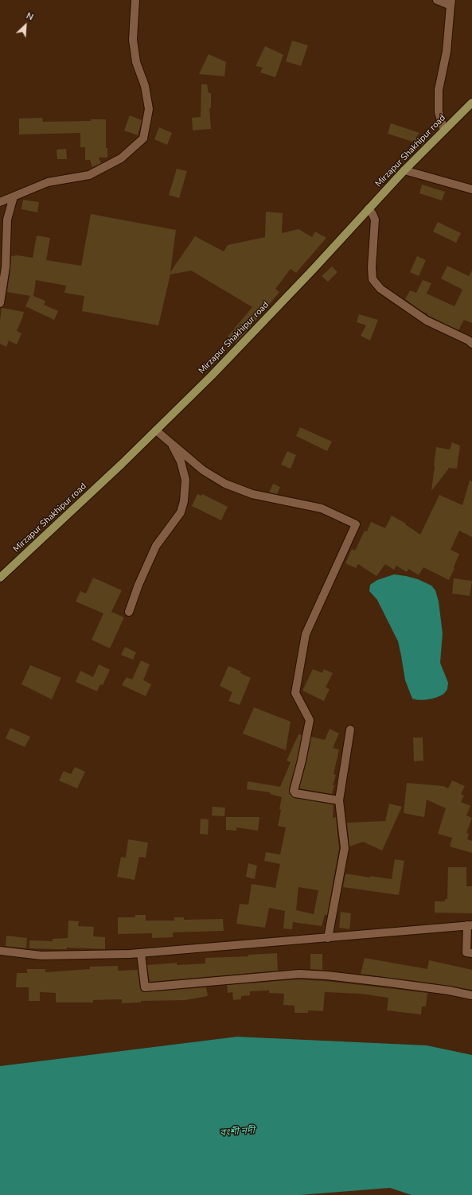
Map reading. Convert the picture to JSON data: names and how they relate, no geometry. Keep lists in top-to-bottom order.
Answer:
{
  "streets": {
    "main road": ["Mirzapur Shakhipur road"]
  },
  "water": ["বংশী নদী"],
  "north": "top right"
}
